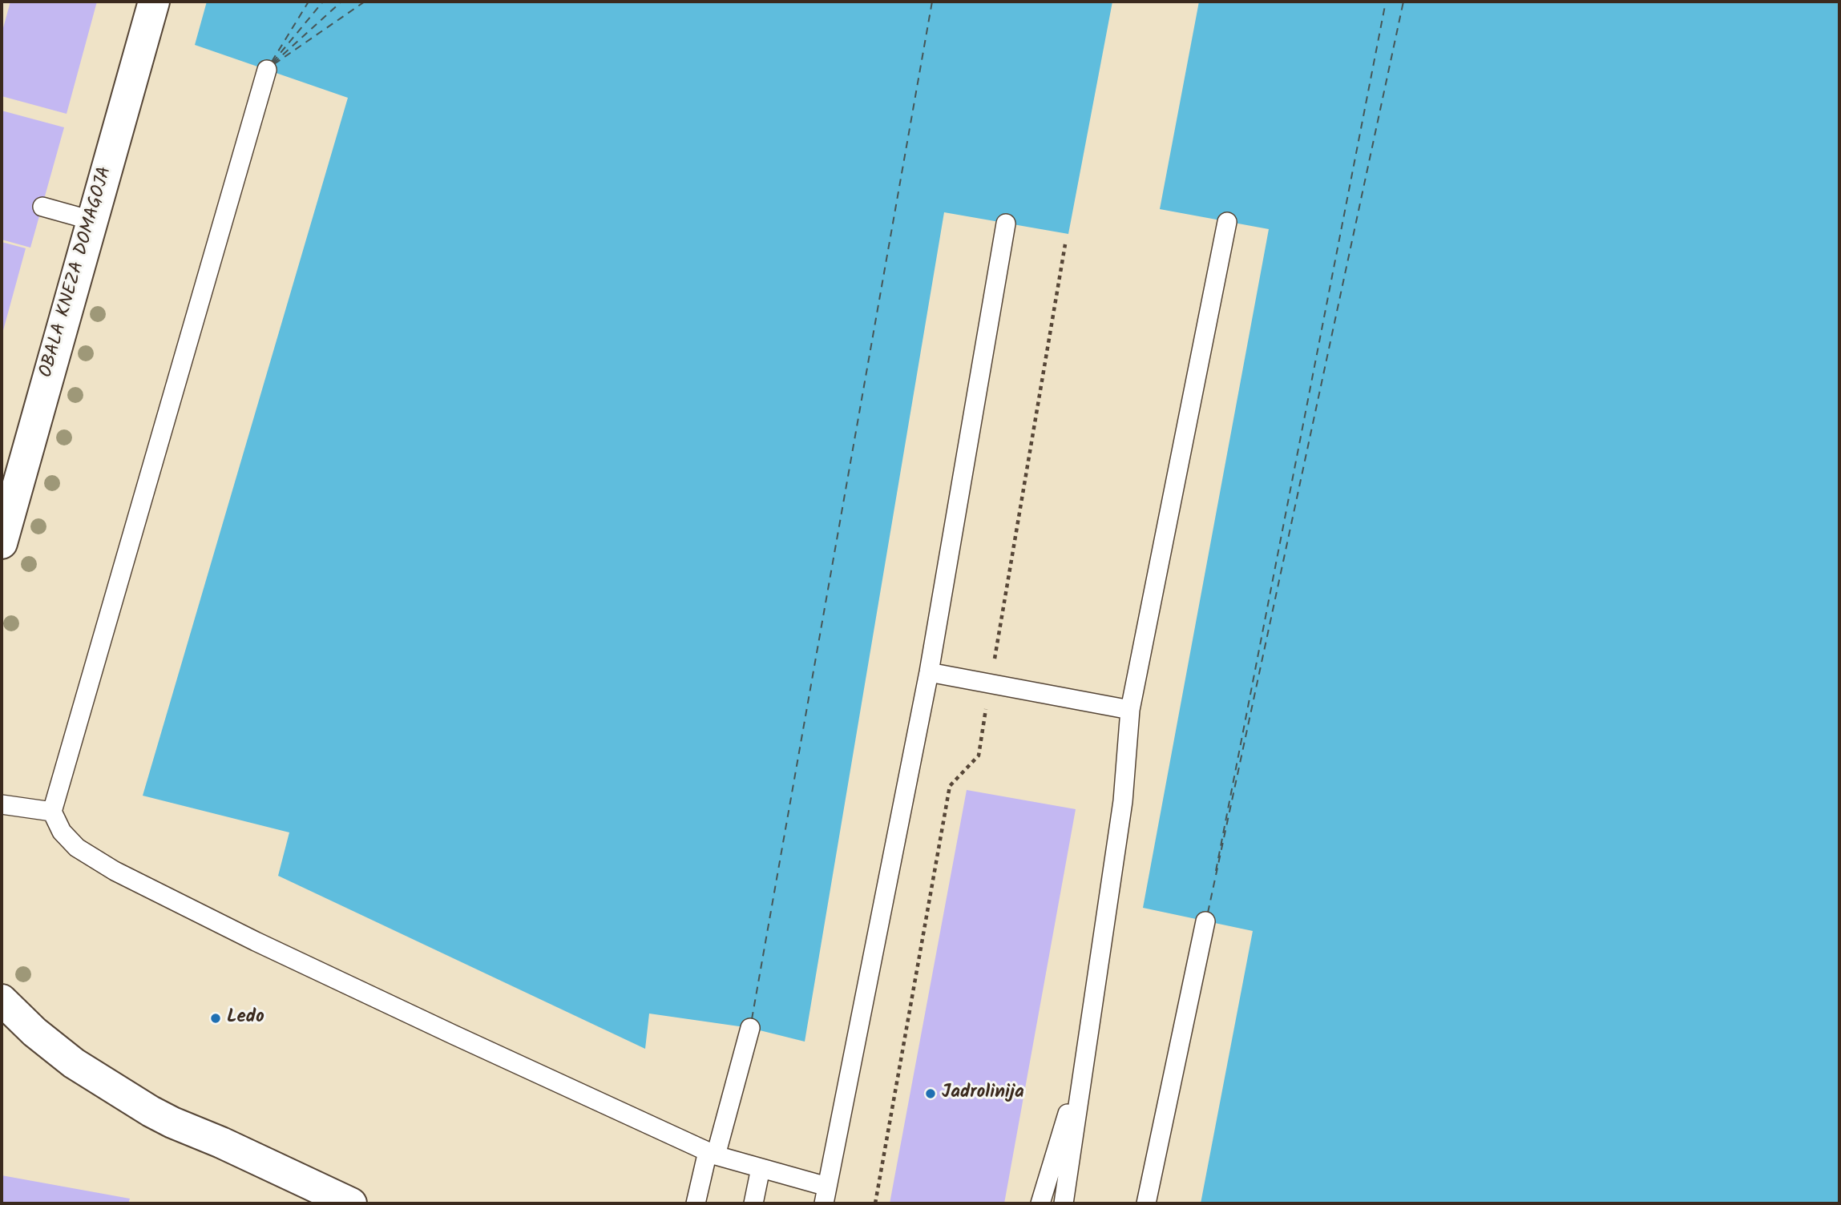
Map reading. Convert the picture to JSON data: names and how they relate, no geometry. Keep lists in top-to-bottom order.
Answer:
{
  "streets": {
    "street": ["OBALA KNEZA DOMAGOJA"]
  },
  "places": ["Ledo", "Jadrolinija"]
}
